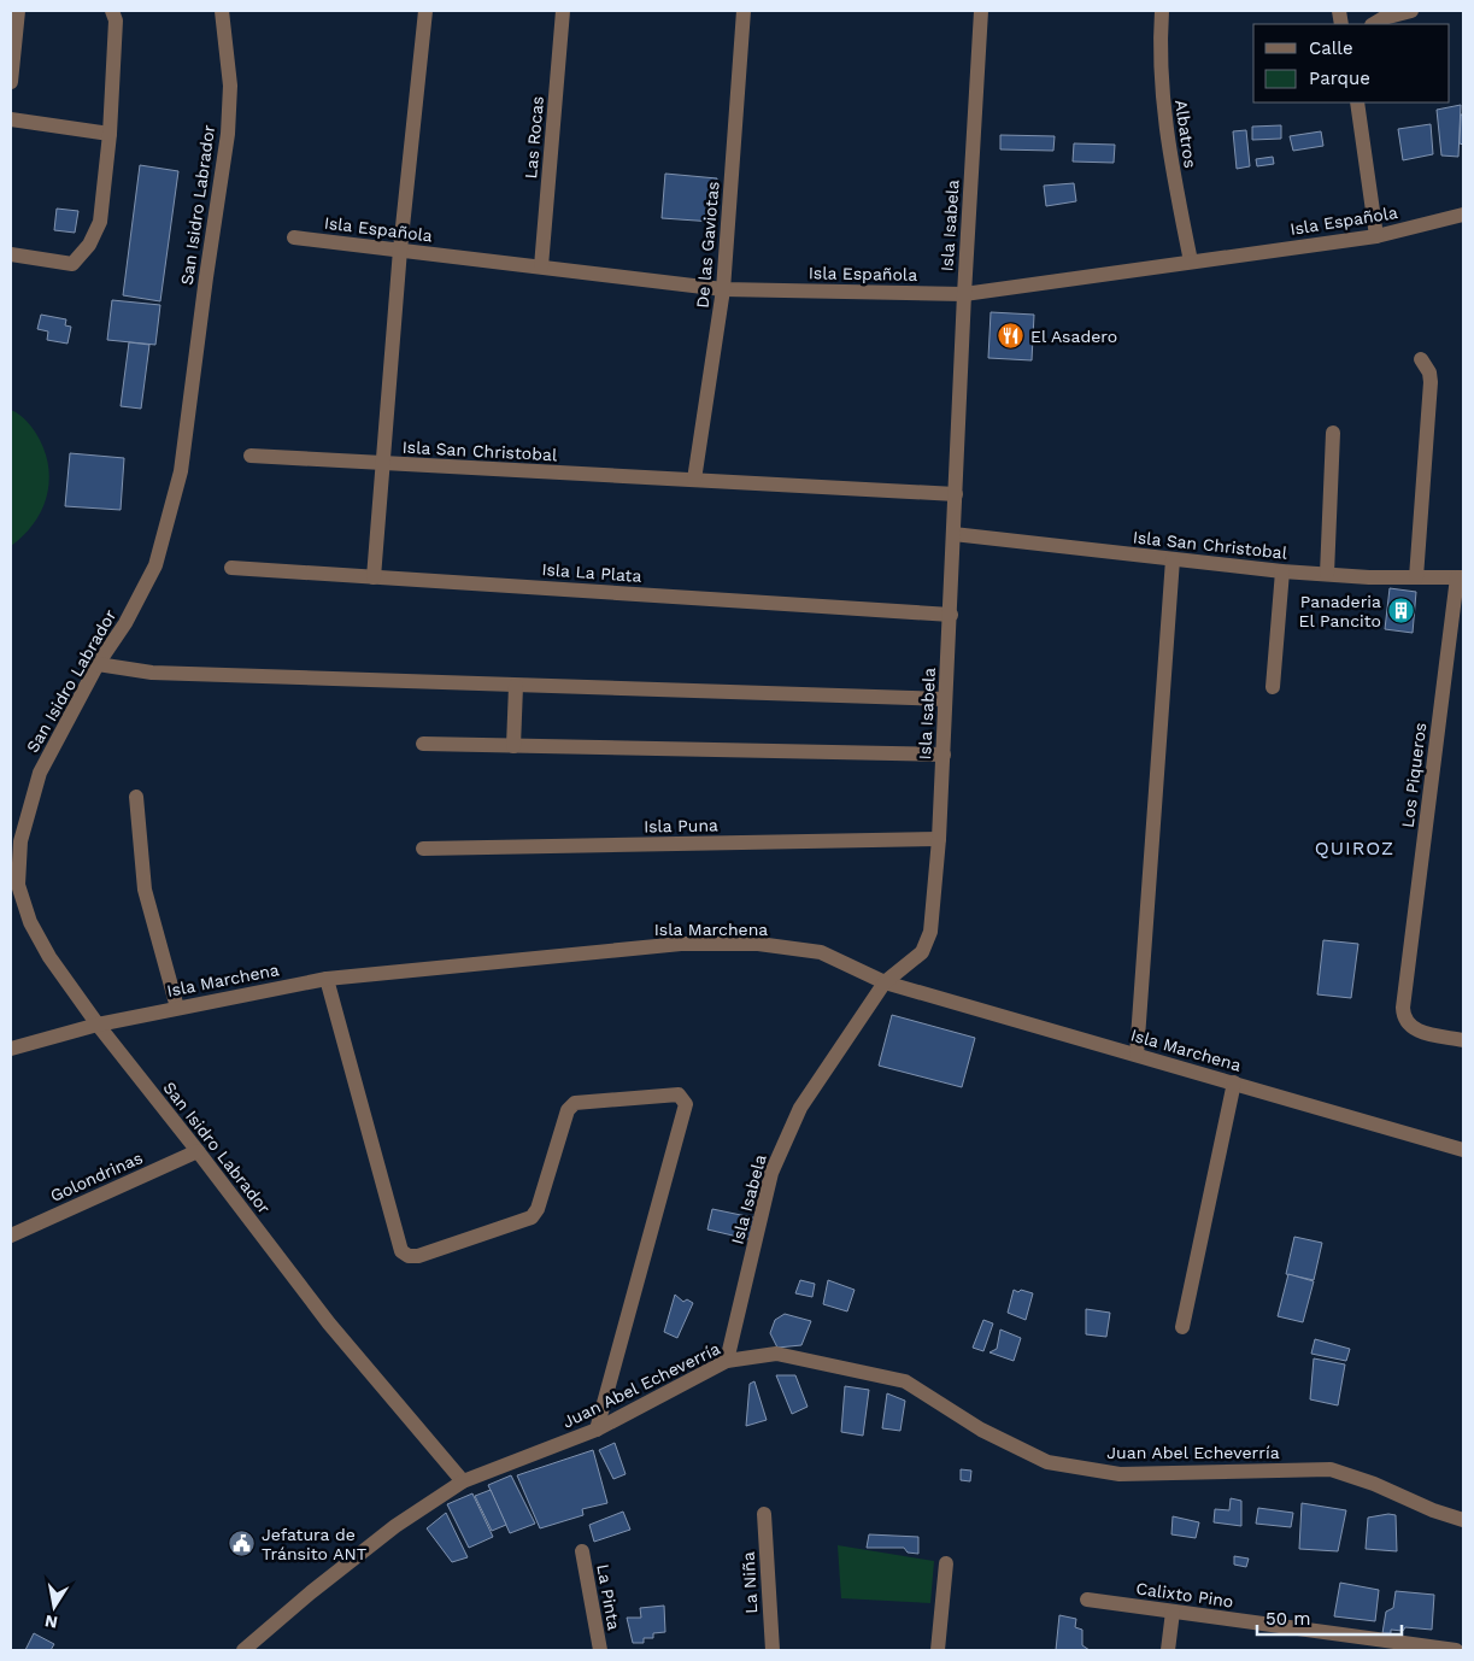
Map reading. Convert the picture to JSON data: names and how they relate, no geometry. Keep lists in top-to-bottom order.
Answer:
{
  "streets": {
    "street": [
      "Albatros",
      "Las Rocas",
      "San Isidro Labrador",
      "Isla Española",
      "Isla Isabela",
      "De las Gaviotas",
      "Isla San Christobal",
      "Isla La Plata",
      "Los Piqueros",
      "Isla Puna",
      "Isla Marchena",
      "Golondrinas",
      "Juan Abel Echeverría",
      "La Niña",
      "Calixto Pino",
      "La Pinta"
    ]
  },
  "crossings": [
    ["Albatros", "Isla Española"],
    ["Las Rocas", "Isla Española"],
    ["San Isidro Labrador", "Isla Marchena"],
    ["San Isidro Labrador", "Golondrinas"],
    ["San Isidro Labrador", "Juan Abel Echeverría"],
    ["Isla Española", "Isla Isabela"],
    ["Isla Española", "De las Gaviotas"],
    ["Isla Española", "Isla San Christobal"],
    ["Isla Isabela", "Isla San Christobal"],
    ["Isla Isabela", "Isla La Plata"],
    ["Isla Isabela", "Isla Puna"],
    ["Isla Isabela", "Isla Marchena"],
    ["Isla Isabela", "Juan Abel Echeverría"],
    ["De las Gaviotas", "Isla San Christobal"],
    ["Isla San Christobal", "Los Piqueros"]
  ],
  "districts": ["QUIROZ"],
  "places": {
    "restaurant": ["El Asadero"],
    "building": ["Panaderia El Pancito"],
    "public building": ["Jefatura de Tránsito ANT"]
  },
  "legend": ["Calle", "Parque"],
  "scale_bar": "50 m",
  "north": "bottom"
}
